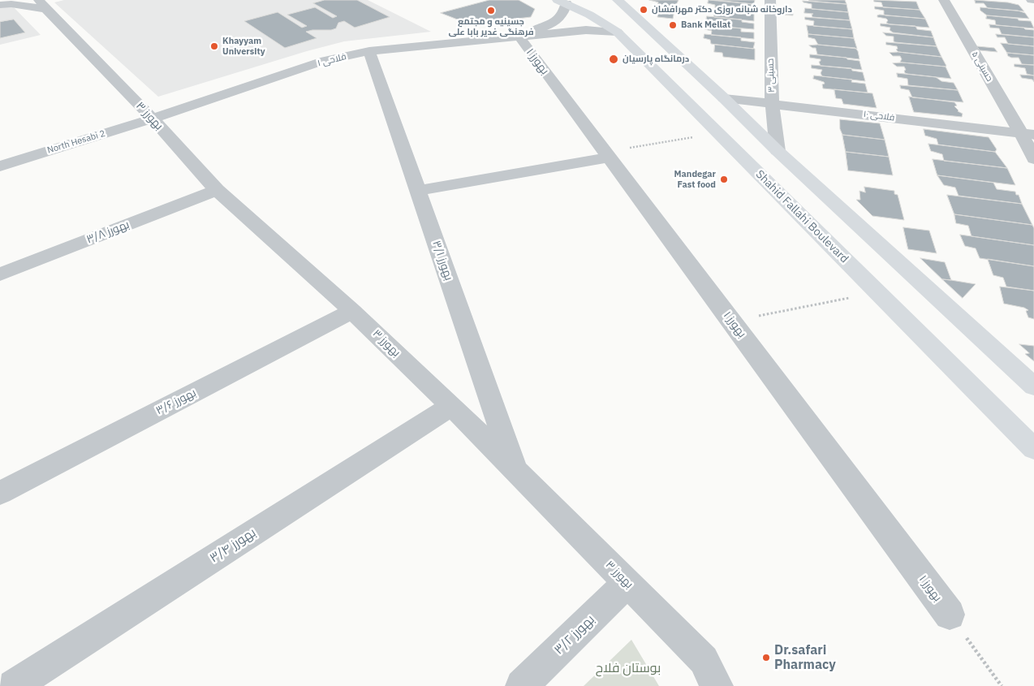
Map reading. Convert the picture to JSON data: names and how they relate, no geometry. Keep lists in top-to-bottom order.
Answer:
{
  "streets": {
    "main road": ["Shahid Fallahi Boulevard"],
    "street": [
      "فلاحی ۱",
      "بهورز ۱",
      "حسینی ۵",
      "حسینی ۳",
      "بهورز ۳",
      "فلاحی ۱۰",
      "North Hesabi 2",
      "بهورز ۳/۸",
      "بهورز ۳/۱",
      "بهورز ۳/۶",
      "بهورز ۳/۴",
      "بهورز ۳/۲"
    ]
  },
  "crossings": [
    ["فلاحی ۱", "بهورز ۱"],
    ["فلاحی ۱", "بهورز ۳"],
    ["فلاحی ۱", "North Hesabi 2"],
    ["فلاحی ۱", "Shahid Fallahi Boulevard"],
    ["فلاحی ۱", "بهورز ۳/۱"],
    ["حسینی ۵", "فلاحی ۱۰"],
    ["حسینی ۳", "فلاحی ۱۰"],
    ["بهورز ۳", "North Hesabi 2"],
    ["بهورز ۳", "بهورز ۳/۸"],
    ["بهورز ۳", "بهورز ۳/۱"],
    ["بهورز ۳", "بهورز ۳/۶"],
    ["بهورز ۳", "بهورز ۳/۴"],
    ["بهورز ۳", "بهورز ۳/۲"]
  ],
  "parks": ["بوستان فلاح"],
  "places": [
    "داروخانه شبانه روزی دکتر مهرافشان",
    "جسینیه و مجتمع فرهنگی غدیر بابا علی",
    "Bank Mellat",
    "Khayyam University",
    "درمانگاه پارسیان",
    "Mandegar Fast food",
    "Dr.safari Pharmacy"
  ]
}
